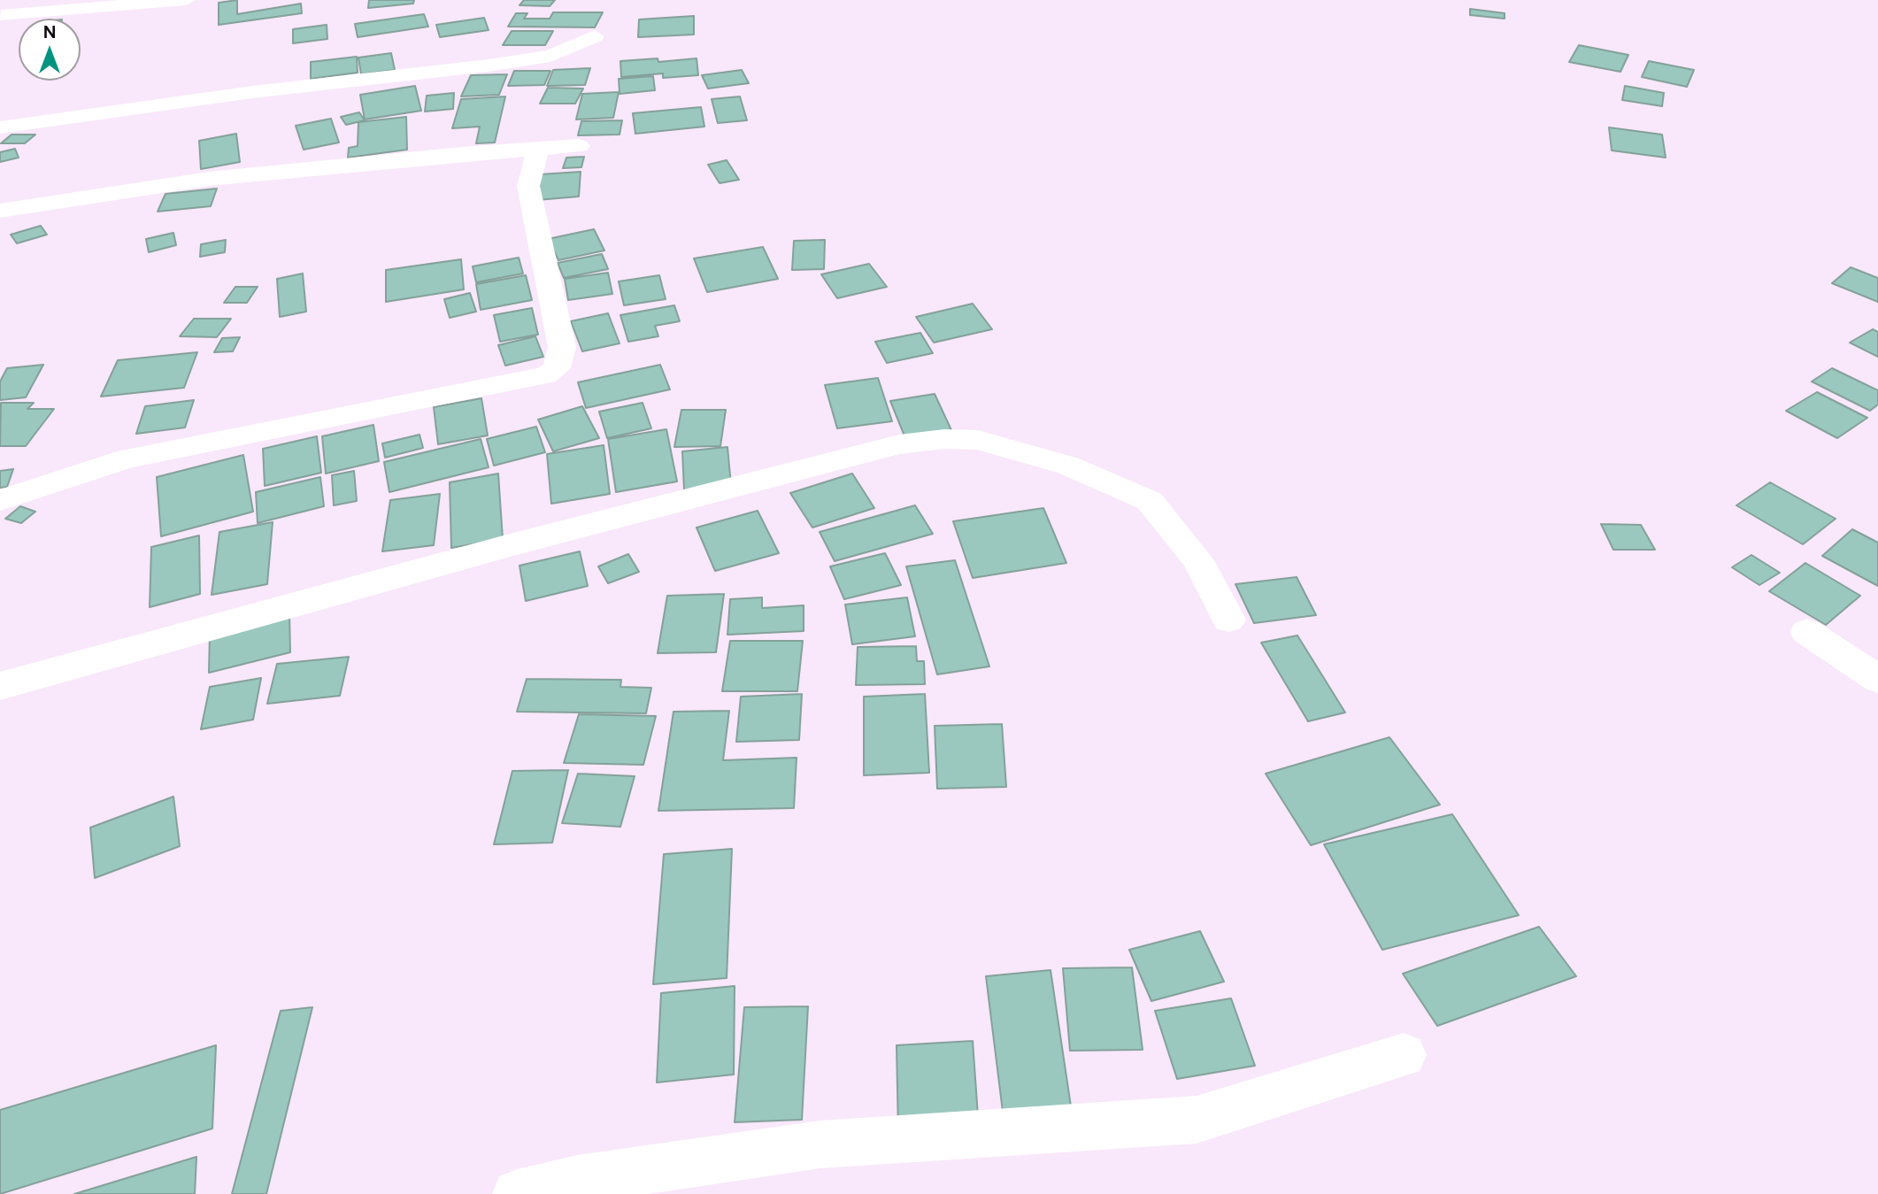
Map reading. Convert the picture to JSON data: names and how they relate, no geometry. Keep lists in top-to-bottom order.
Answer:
{
  "north": "top"
}
